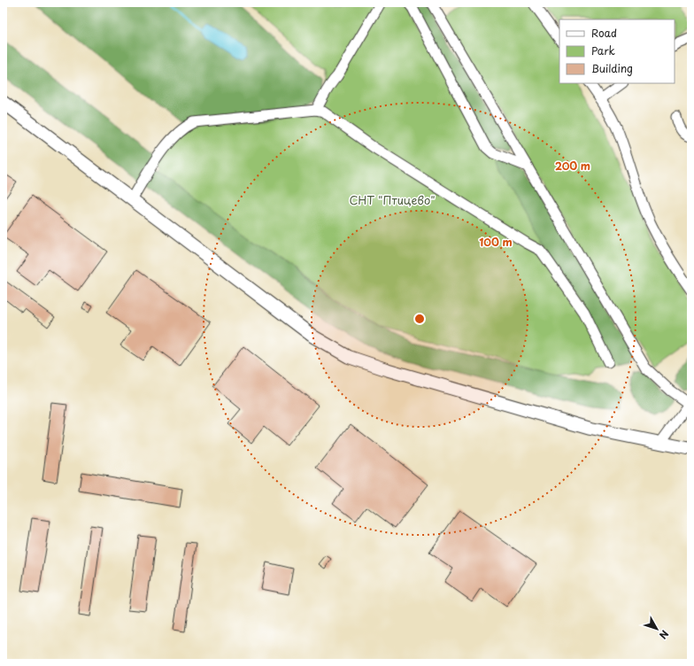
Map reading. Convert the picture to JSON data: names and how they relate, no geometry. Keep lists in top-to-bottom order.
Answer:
{
  "parks": ["СНТ \"Птицево\""],
  "legend": ["Road", "Park", "Building"],
  "north": "bottom right",
  "rings": ["200 m", "100 m"]
}
